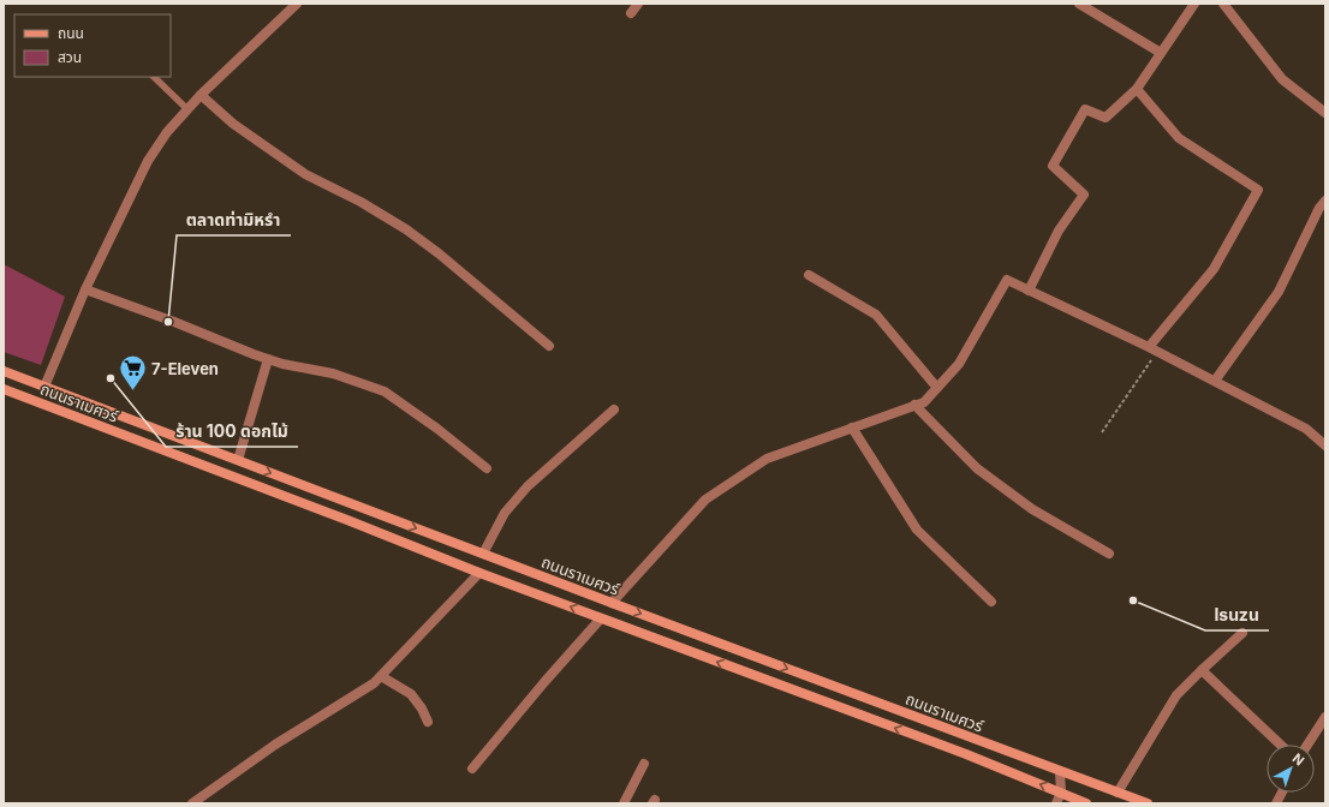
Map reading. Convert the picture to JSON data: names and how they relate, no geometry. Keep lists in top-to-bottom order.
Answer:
{
  "streets": {
    "main road": ["ถนนราเมศวร์"]
  },
  "places": {
    "other": ["ตลาดท่ามิหรำ", "ร้าน 100 ดอกไม้", "Isuzu"],
    "supermarket": ["7-Eleven"]
  },
  "legend": ["ถนน", "สวน"],
  "north": "top right"
}
